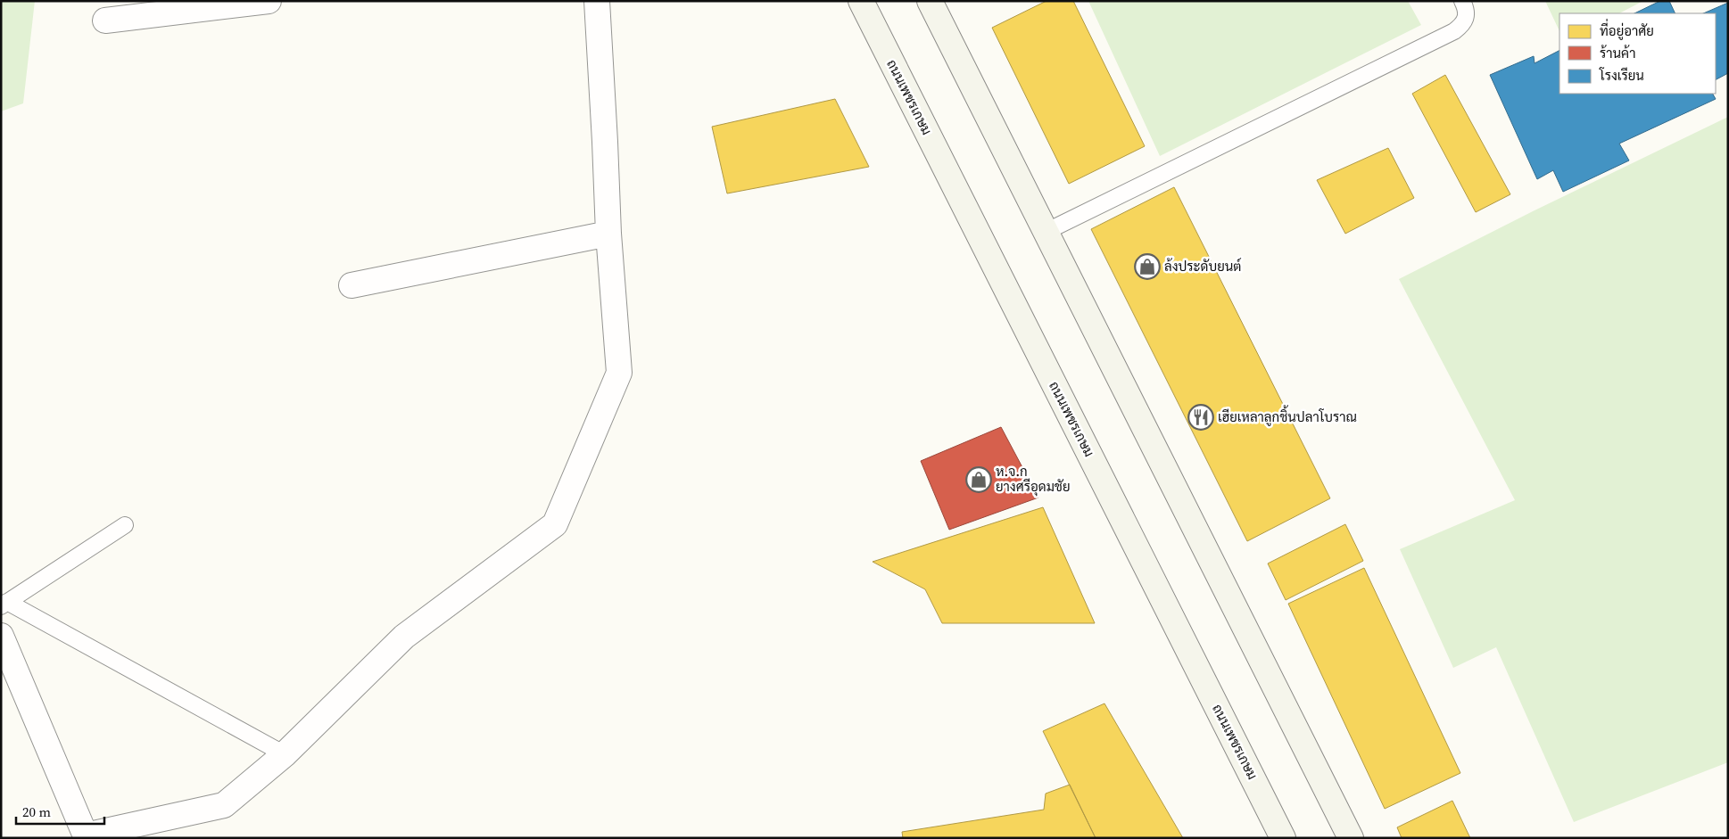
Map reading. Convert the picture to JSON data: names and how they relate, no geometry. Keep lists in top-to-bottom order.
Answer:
{
  "streets": {
    "main road": ["ถนนเพชรเกษม"]
  },
  "places": {
    "shop": ["ล้งประดับยนต์", "ห.จ.ก ยางศรีอุดมชัย"],
    "restaurant": ["เฮียเหลาลูกชิ้นปลาโบราณ"]
  },
  "legend": ["ที่อยู่อาศัย", "ร้านค้า", "โรงเรียน"],
  "scale_bar": "20 m"
}
